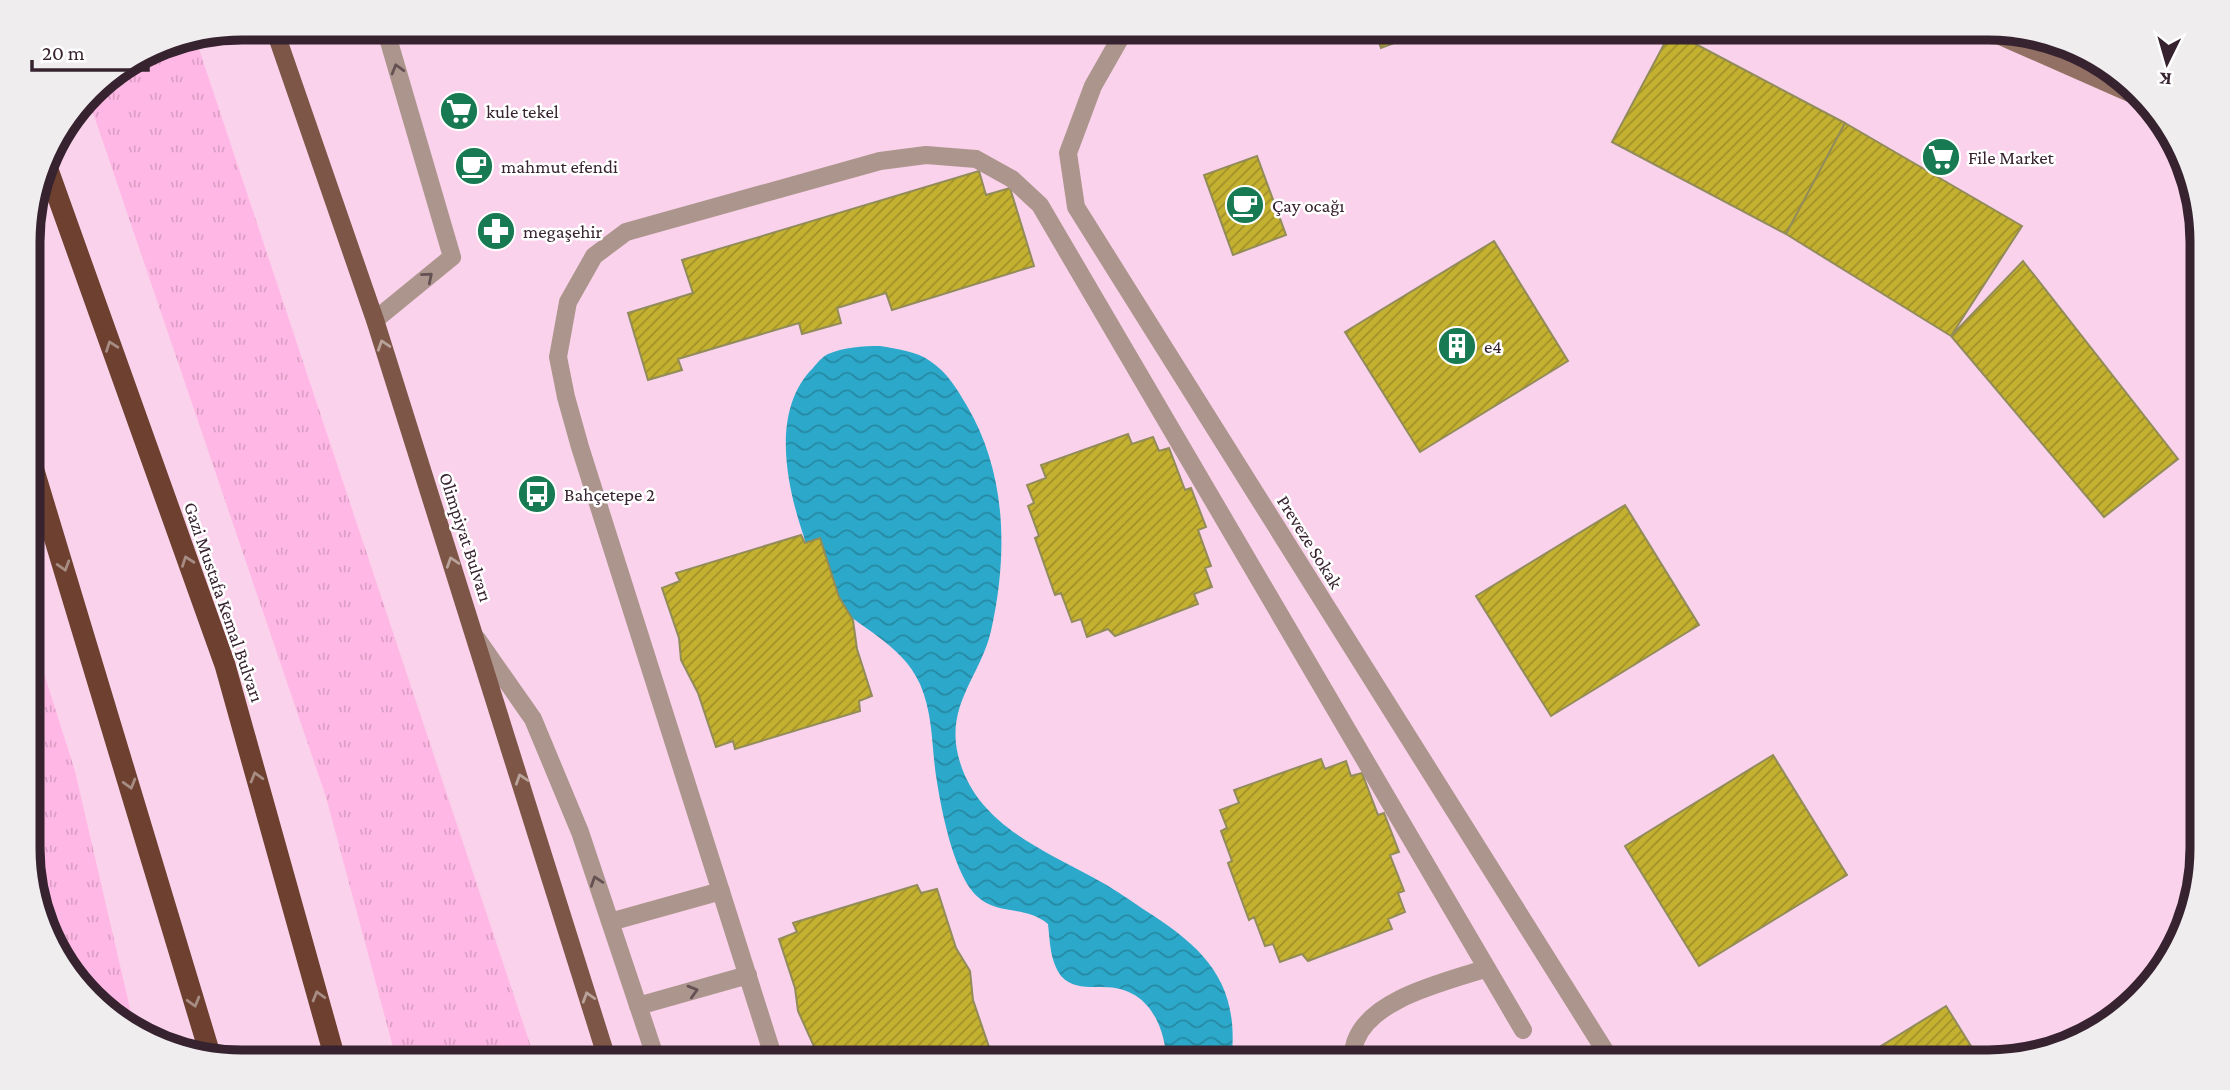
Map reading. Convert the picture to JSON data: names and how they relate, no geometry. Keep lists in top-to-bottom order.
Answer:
{
  "streets": {
    "highway": ["Gazi Mustafa Kemal Bulvarı"],
    "main road": ["Olimpiyat Bulvarı"],
    "street": ["Preveze Sokak"]
  },
  "one_way": ["Olimpiyat Bulvarı"],
  "places": {
    "supermarket": ["kule tekel", "File Market"],
    "cafe": ["mahmut efendi", "Çay ocağı"],
    "pharmacy": ["megaşehir"],
    "building": ["e4"],
    "bus stop": ["Bahçetepe 2"]
  },
  "scale_bar": "20 m",
  "north": "bottom"
}
